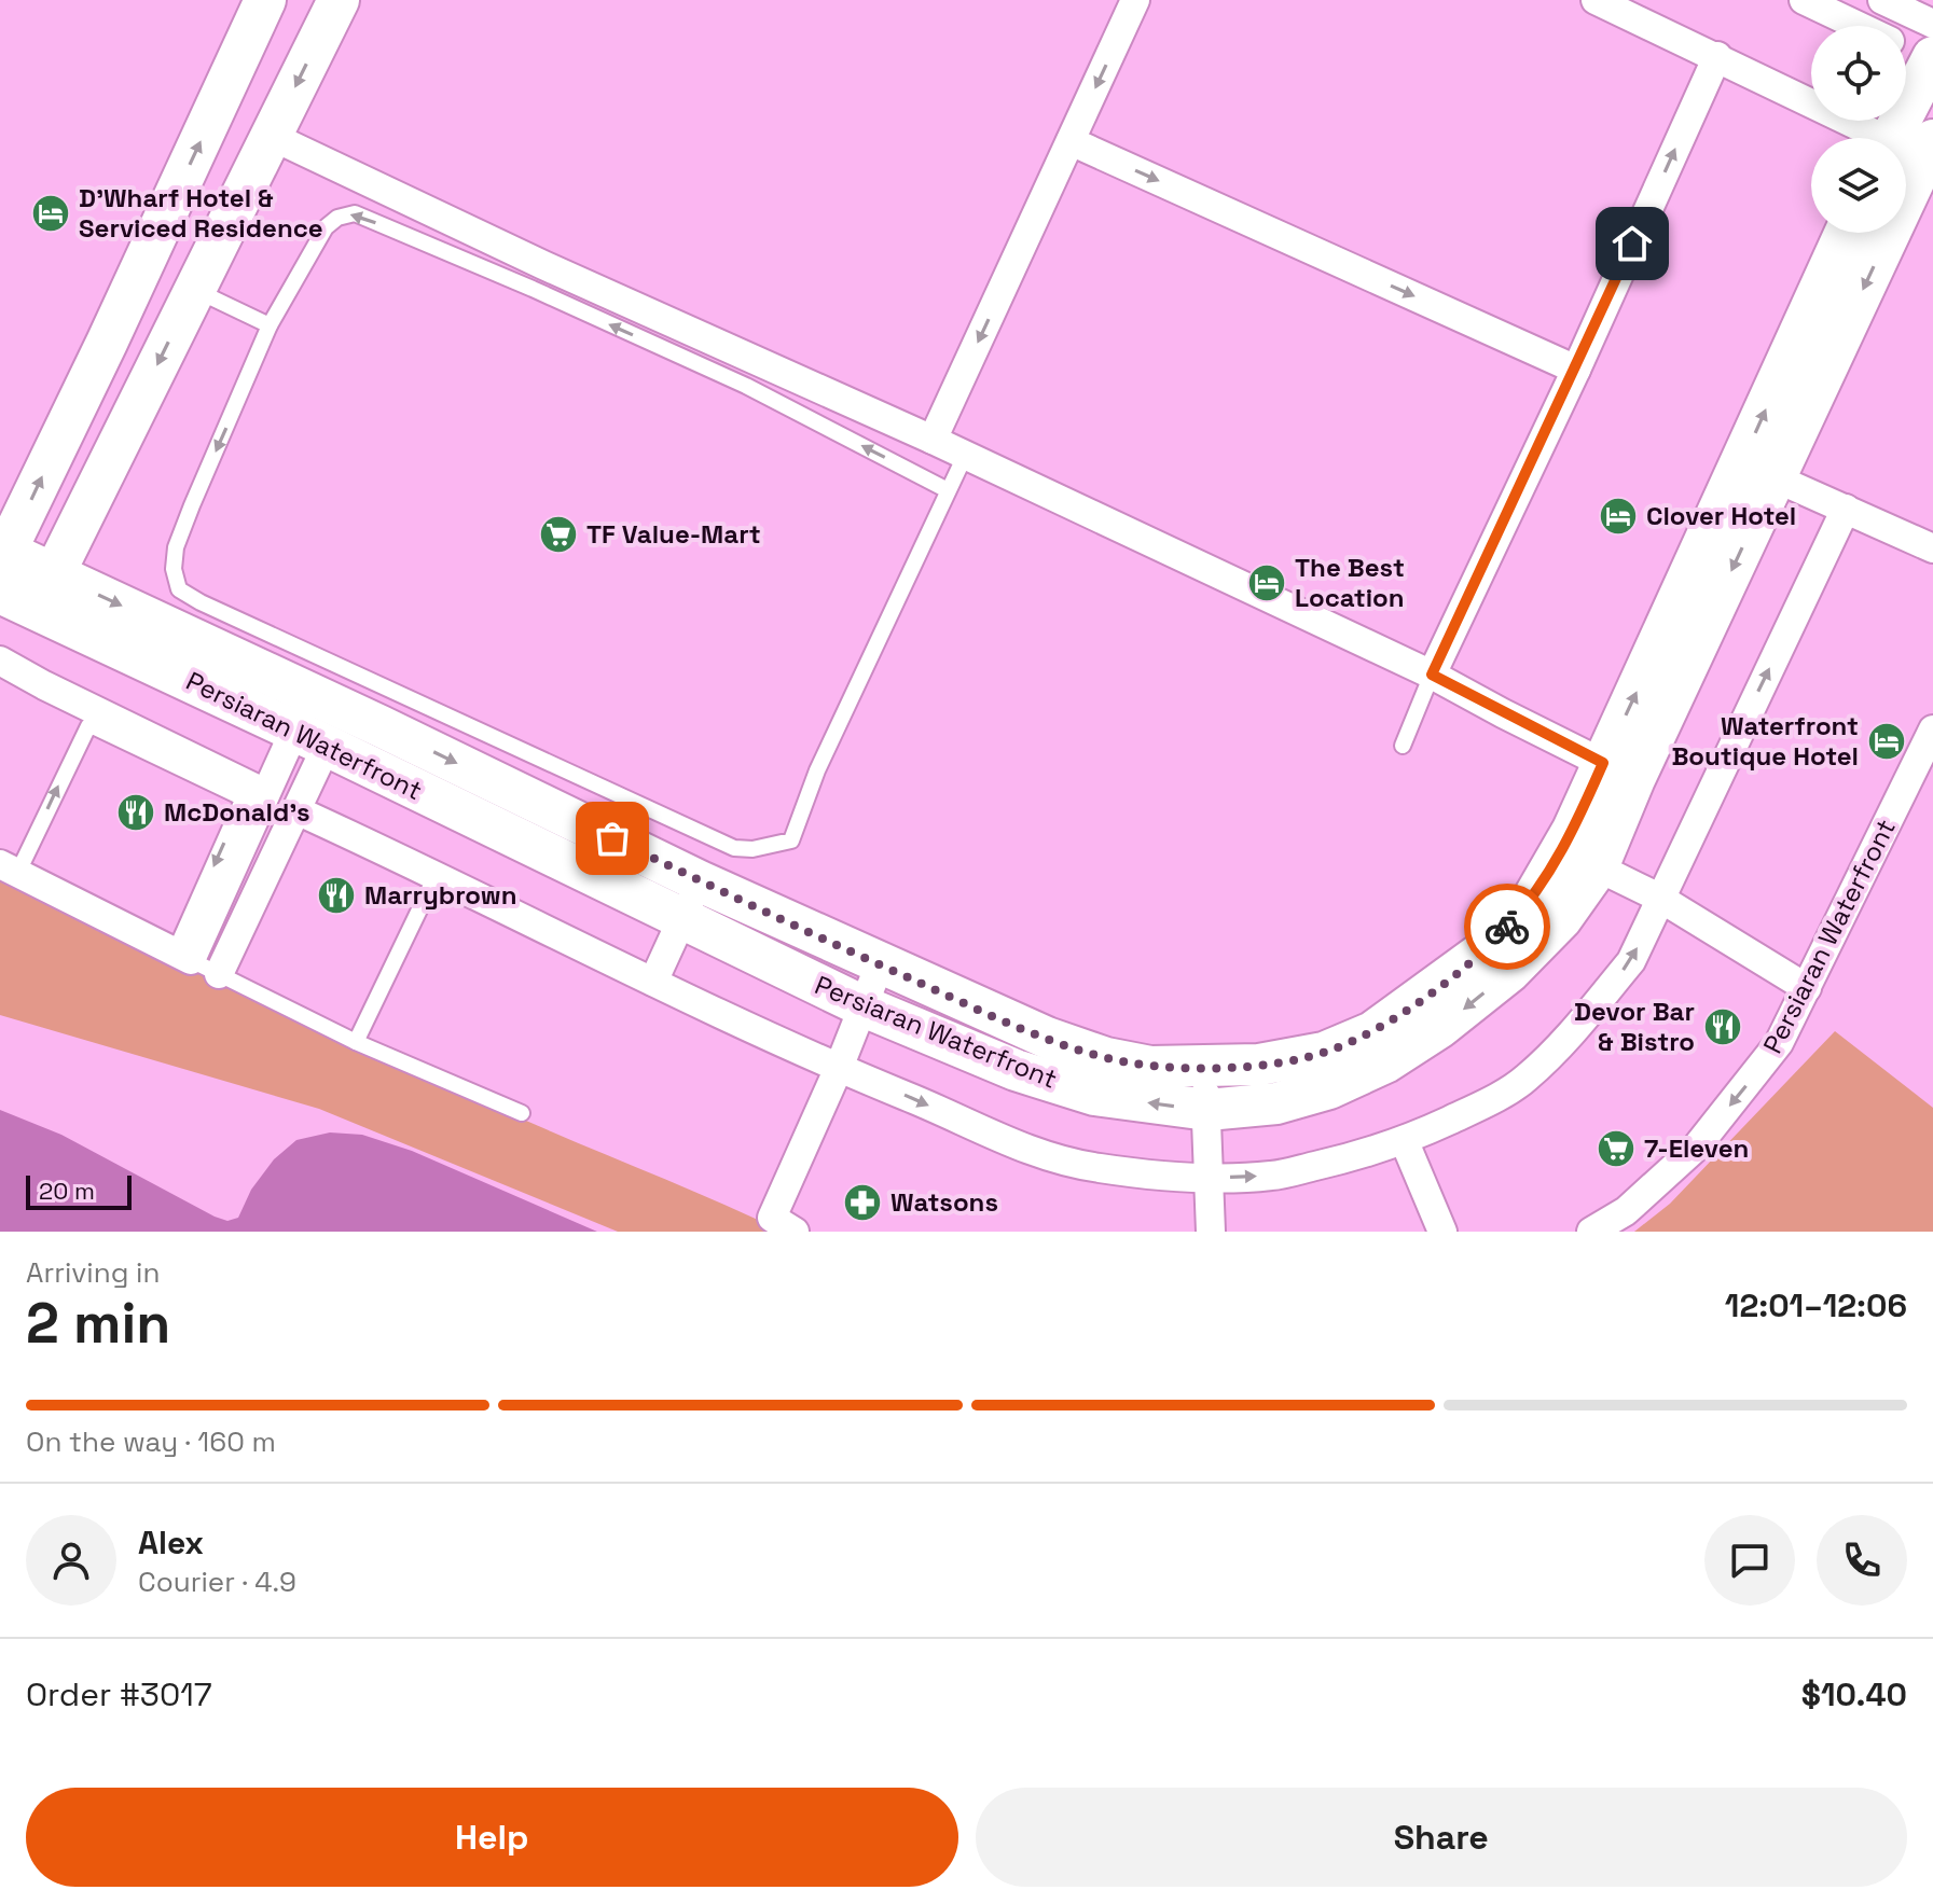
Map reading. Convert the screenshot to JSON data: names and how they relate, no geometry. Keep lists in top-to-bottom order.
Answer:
{
  "streets": {
    "street": ["Persiaran Waterfront"]
  },
  "places": {
    "hotel": [
      "D'Wharf Hotel & Serviced Residence",
      "Clover Hotel",
      "The Best Location",
      "Waterfront Boutique Hotel"
    ],
    "supermarket": ["TF Value-Mart", "7-Eleven"],
    "restaurant": ["McDonald's", "Marrybrown", "Devor Bar & Bistro"],
    "pharmacy": ["Watsons"]
  },
  "scale_bar": "20 m",
  "page": {
    "scale": "20 m",
    "heading": ["2 min", "Arriving in", "12:01–12:06"],
    "panel": [
      "Alex",
      "Courier · 4.9",
      "Order #3017",
      "$10.40"
    ],
    "bar": "On the way · 160 m",
    "buttons": ["Help", "Share"]
  }
}
